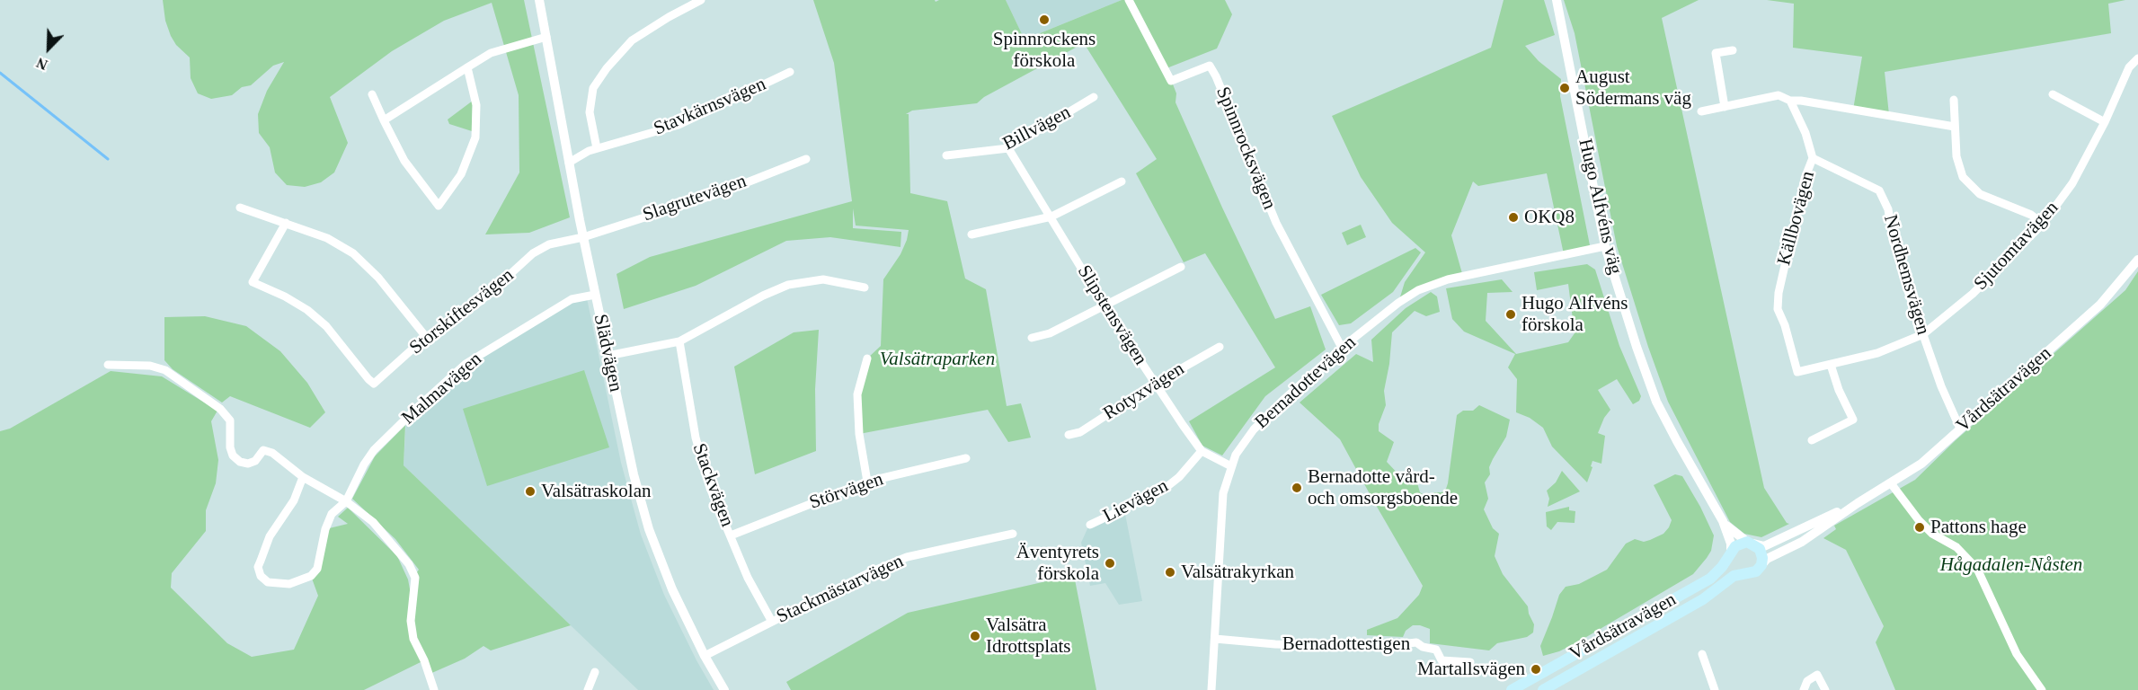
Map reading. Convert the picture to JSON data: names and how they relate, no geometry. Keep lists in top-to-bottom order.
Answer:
{
  "streets": {
    "main road": ["Vårdsätravägen"],
    "street": [
      "Stavkärnsvägen",
      "Billvägen",
      "Spinnrocksvägen",
      "Slagrutevägen",
      "Hugo Alfvéns väg",
      "Källbovägen",
      "Sjutomtavägen",
      "Nordhemsvägen",
      "Storskiftesvägen",
      "Slipstensvägen",
      "Slädvägen",
      "Bernadottevägen",
      "Malmavägen",
      "Rotyxvägen",
      "Stackvägen",
      "Störvägen",
      "Lievägen",
      "Stackmästarvägen",
      "Bernadottestigen"
    ]
  },
  "crossings": [
    ["Stavkärnsvägen", "Slädvägen"],
    ["Billvägen", "Slipstensvägen"],
    ["Spinnrocksvägen", "Bernadottevägen"],
    ["Slagrutevägen", "Storskiftesvägen"],
    ["Slagrutevägen", "Slädvägen"],
    ["Hugo Alfvéns väg", "Bernadottevägen"],
    ["Hugo Alfvéns väg", "Vårdsätravägen"],
    ["Källbovägen", "Sjutomtavägen"],
    ["Källbovägen", "Nordhemsvägen"],
    ["Sjutomtavägen", "Nordhemsvägen"],
    ["Nordhemsvägen", "Vårdsätravägen"],
    ["Storskiftesvägen", "Slädvägen"],
    ["Slipstensvägen", "Bernadottevägen"],
    ["Slipstensvägen", "Rotyxvägen"],
    ["Slipstensvägen", "Lievägen"],
    ["Slädvägen", "Malmavägen"],
    ["Slädvägen", "Stackmästarvägen"],
    ["Bernadottevägen", "Bernadottestigen"],
    ["Stackvägen", "Störvägen"],
    ["Stackvägen", "Stackmästarvägen"]
  ],
  "parks": ["Valsätraparken", "Hågadalen-Nåsten"],
  "places": [
    "Spinnrockens förskola",
    "August Södermans väg",
    "OKQ8",
    "Hugo Alfvéns förskola",
    "Bernadotte vård- och omsorgsboende",
    "Valsätraskolan",
    "Pattons hage",
    "Äventyrets förskola",
    "Valsätrakyrkan",
    "Valsätra Idrottsplats",
    "Martallsvägen"
  ],
  "north": "bottom left"
}
